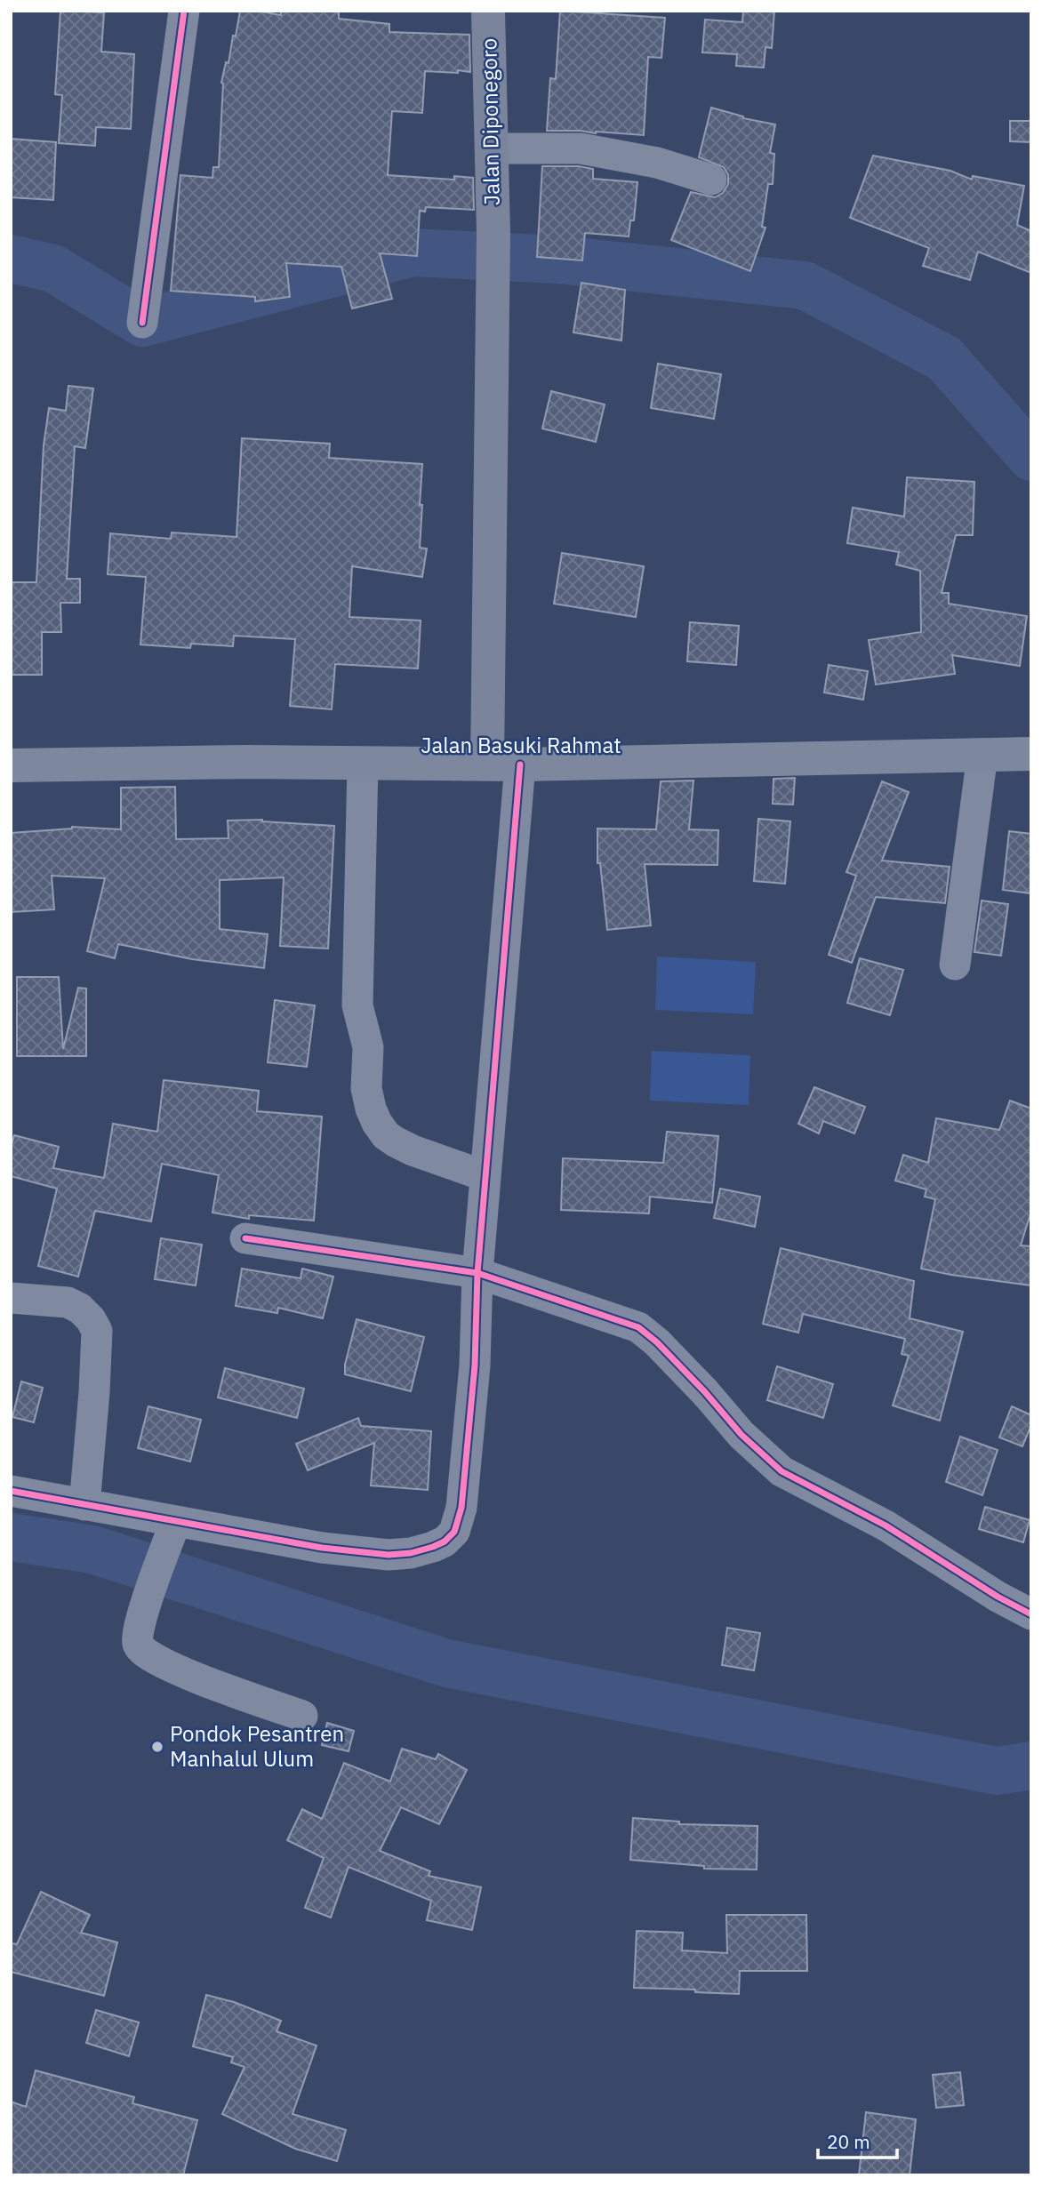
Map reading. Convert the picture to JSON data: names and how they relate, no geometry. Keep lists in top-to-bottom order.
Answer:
{
  "streets": {
    "main road": ["Jalan Diponegoro", "Jalan Basuki Rahmat"]
  },
  "crossings": [
    ["Jalan Diponegoro", "Jalan Basuki Rahmat"]
  ],
  "places": ["Pondok Pesantren Manhalul Ulum"],
  "scale_bar": "20 m"
}
